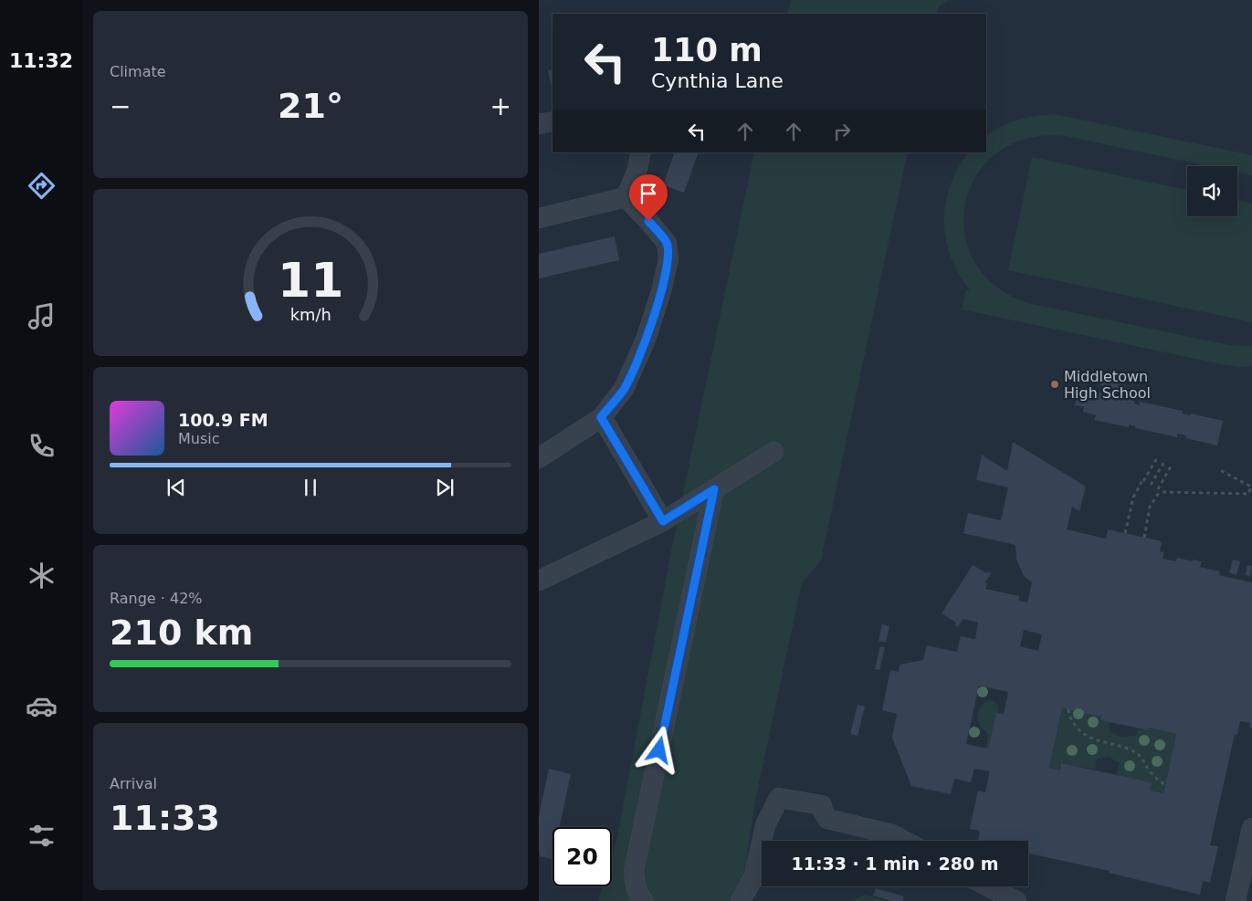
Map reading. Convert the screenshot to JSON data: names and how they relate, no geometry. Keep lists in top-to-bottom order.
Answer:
{
  "places": ["Middletown High School"],
  "page": {
    "tabs": "11:32",
    "tile": [
      "Climate",
      ["Range · 42%", "210 km"],
      ["Arrival", "11:33"]
    ],
    "turn": ["110 m", "Cynthia Lane"],
    "heat": ["−", "21°", "+"],
    "song": ["100.9 FM", "Music"],
    "limit": "20",
    "trip": "11:33 · 1 min · 280 m",
    "gauge": ["11", "km/h"]
  }
}
